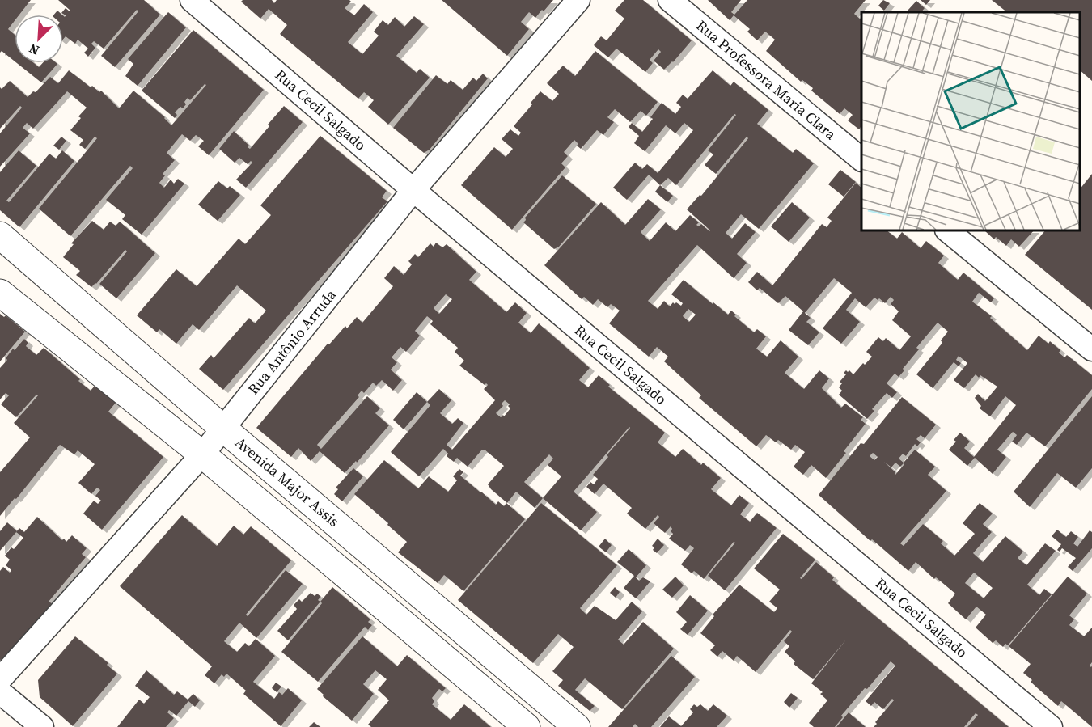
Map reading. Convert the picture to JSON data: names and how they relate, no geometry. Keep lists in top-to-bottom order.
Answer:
{
  "streets": {
    "street": [
      "Rua Professora Maria Clara",
      "Rua Cecil Salgado",
      "Rua Antônio Arruda",
      "Avenida Major Assis"
    ]
  },
  "crossings": [
    ["Rua Cecil Salgado", "Rua Antônio Arruda"],
    ["Rua Antônio Arruda", "Avenida Major Assis"]
  ],
  "north": "bottom left"
}
